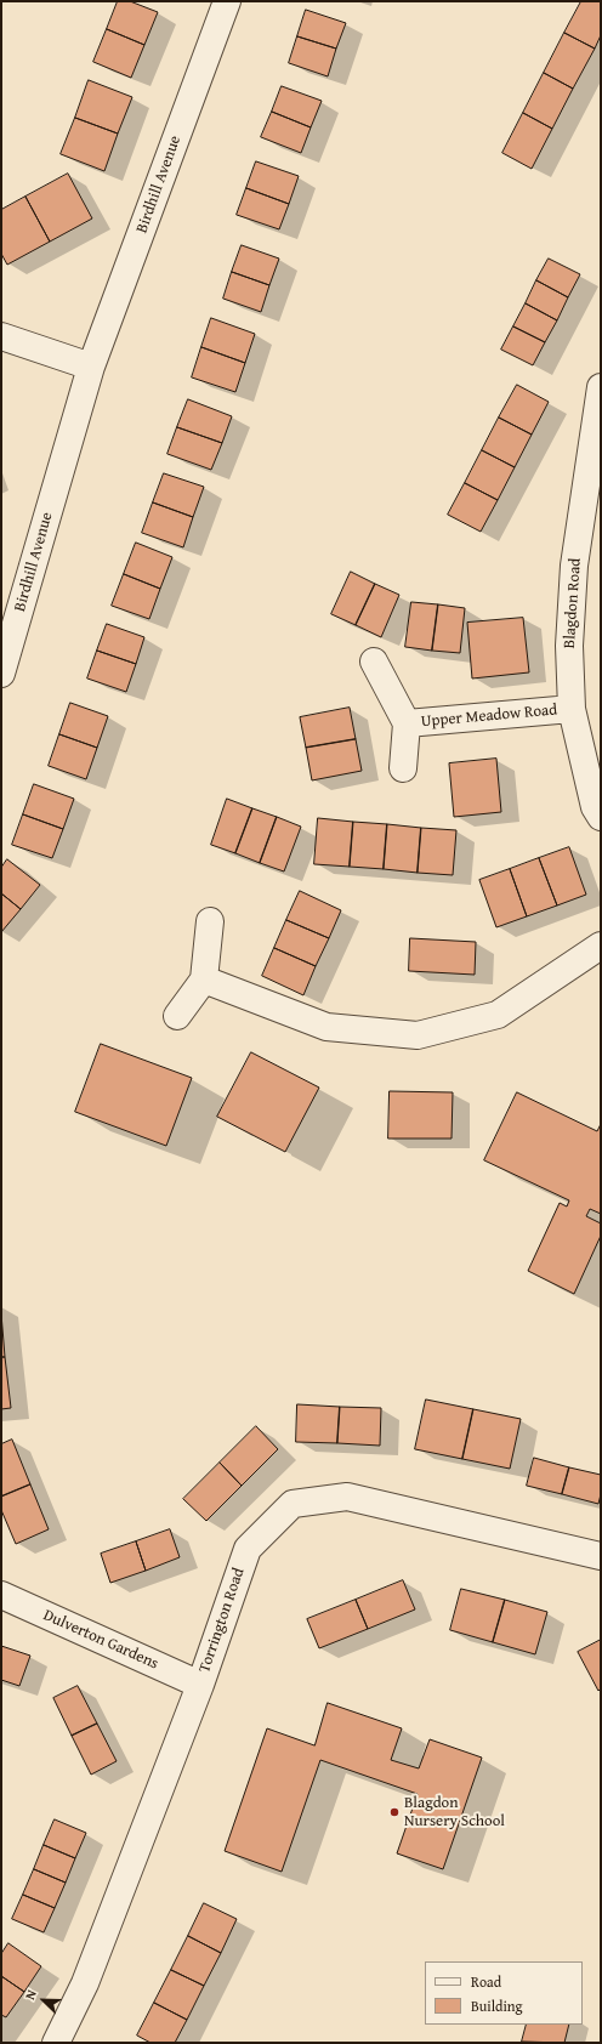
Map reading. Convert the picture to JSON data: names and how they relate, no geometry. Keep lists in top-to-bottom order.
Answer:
{
  "streets": {
    "street": [
      "Birdhill Avenue",
      "Blagdon Road",
      "Upper Meadow Road",
      "Torrington Road",
      "Dulverton Gardens"
    ]
  },
  "crossings": [
    ["Blagdon Road", "Upper Meadow Road"],
    ["Torrington Road", "Dulverton Gardens"]
  ],
  "places": ["Blagdon Nursery School"],
  "legend": ["Road", "Building"],
  "north": "top left"
}
